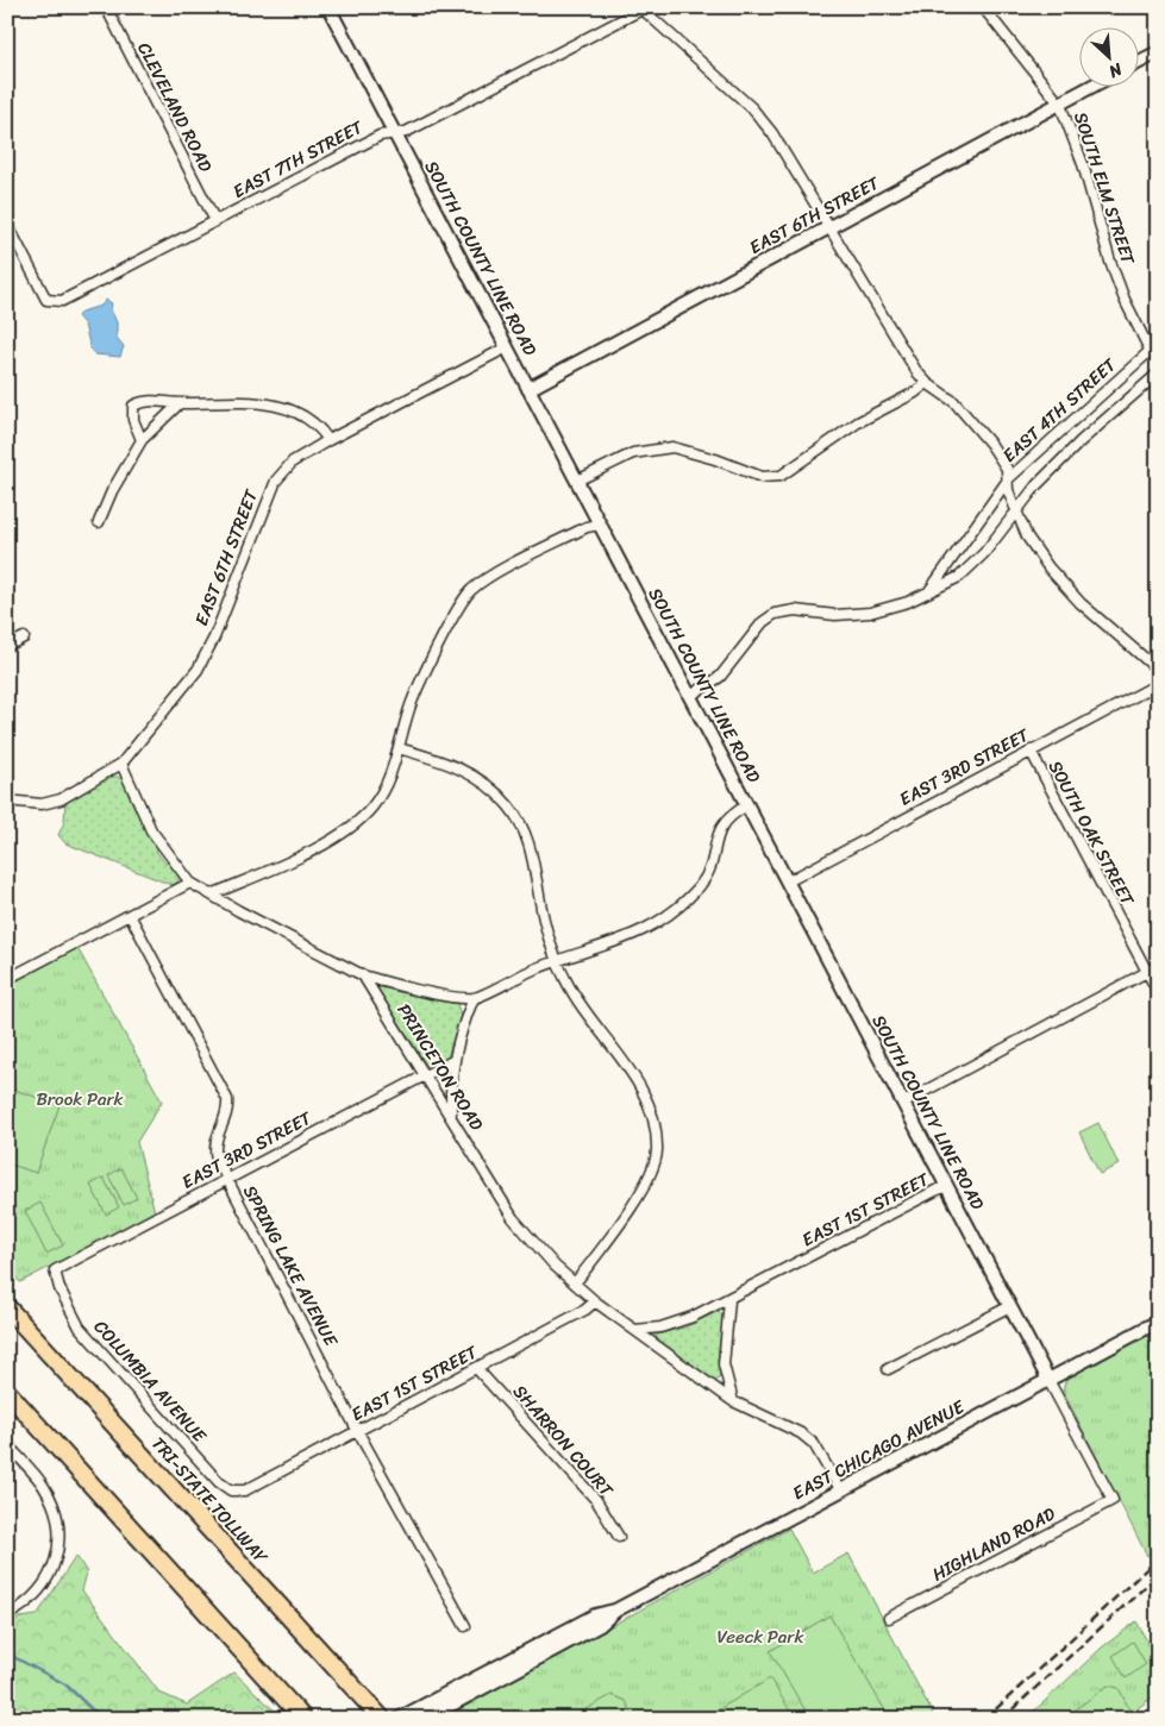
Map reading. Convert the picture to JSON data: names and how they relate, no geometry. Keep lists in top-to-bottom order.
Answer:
{
  "streets": {
    "highway": ["TRI-STATE TOLLWAY"],
    "main road": ["EAST 6TH STREET", "SOUTH COUNTY LINE ROAD", "EAST CHICAGO AVENUE"],
    "street": [
      "CLEVELAND ROAD",
      "EAST 7TH STREET",
      "SOUTH ELM STREET",
      "EAST 4TH STREET",
      "EAST 3RD STREET",
      "SOUTH OAK STREET",
      "PRINCETON ROAD",
      "EAST 1ST STREET",
      "SPRING LAKE AVENUE",
      "COLUMBIA AVENUE",
      "SHARRON COURT",
      "HIGHLAND ROAD"
    ]
  },
  "crossings": [
    ["CLEVELAND ROAD", "EAST 7TH STREET"],
    ["EAST 7TH STREET", "SOUTH COUNTY LINE ROAD"],
    ["SOUTH ELM STREET", "EAST 6TH STREET"],
    ["SOUTH ELM STREET", "EAST 4TH STREET"],
    ["EAST 6TH STREET", "SOUTH COUNTY LINE ROAD"],
    ["SOUTH COUNTY LINE ROAD", "EAST 4TH STREET"],
    ["SOUTH COUNTY LINE ROAD", "EAST 3RD STREET"],
    ["SOUTH COUNTY LINE ROAD", "EAST 1ST STREET"],
    ["SOUTH COUNTY LINE ROAD", "EAST CHICAGO AVENUE"],
    ["SOUTH COUNTY LINE ROAD", "HIGHLAND ROAD"],
    ["EAST 3RD STREET", "SOUTH OAK STREET"],
    ["EAST 3RD STREET", "PRINCETON ROAD"],
    ["EAST 3RD STREET", "SPRING LAKE AVENUE"],
    ["EAST 3RD STREET", "COLUMBIA AVENUE"],
    ["PRINCETON ROAD", "EAST 1ST STREET"],
    ["PRINCETON ROAD", "EAST CHICAGO AVENUE"],
    ["EAST 1ST STREET", "SPRING LAKE AVENUE"],
    ["EAST 1ST STREET", "COLUMBIA AVENUE"],
    ["EAST 1ST STREET", "SHARRON COURT"],
    ["EAST CHICAGO AVENUE", "HIGHLAND ROAD"]
  ],
  "parks": ["Brook Park", "Veeck Park"],
  "north": "bottom right"
}
